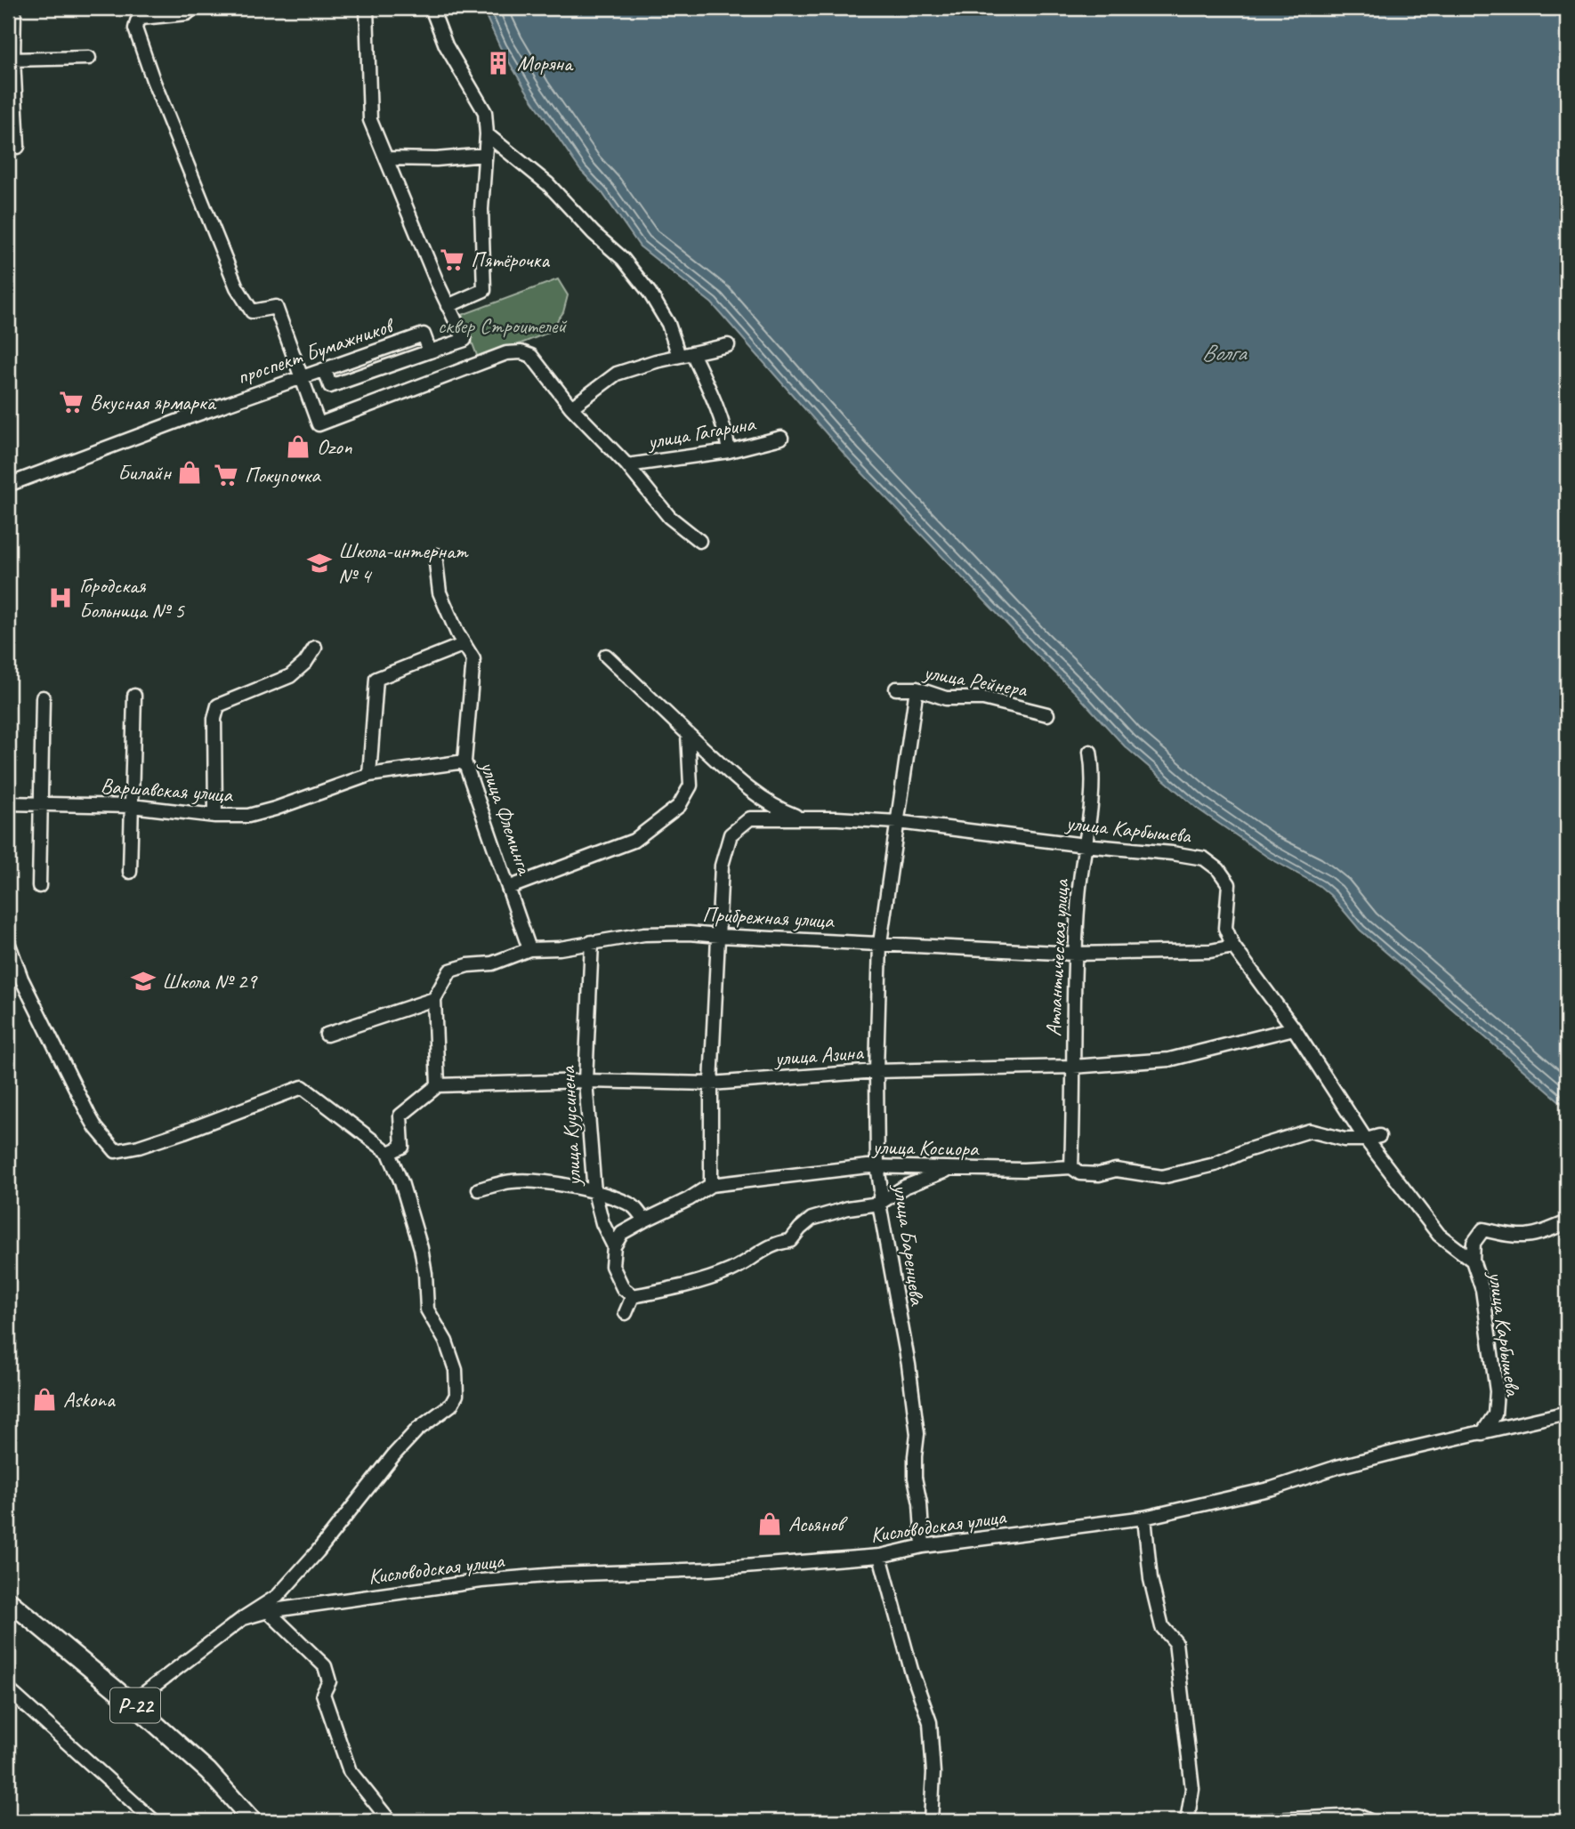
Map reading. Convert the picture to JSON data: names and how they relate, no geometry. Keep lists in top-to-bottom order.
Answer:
{
  "streets": {
    "highway": ["Р-22"],
    "street": [
      "проспект Бумажников",
      "улица Гагарина",
      "улица Рейнера",
      "Варшавская улица",
      "улица Флеминга",
      "улица Карбышева",
      "Прибрежная улица",
      "Атлантическая улица",
      "улица Азина",
      "улица Куусинена",
      "улица Косиора",
      "улица Баренцева",
      "Кисловодская улица"
    ]
  },
  "crossings": [
    ["улица Рейнера", "улица Баренцева"],
    ["Варшавская улица", "улица Флеминга"],
    ["улица Флеминга", "Прибрежная улица"],
    ["улица Карбышева", "Прибрежная улица"],
    ["улица Карбышева", "Атлантическая улица"],
    ["улица Карбышева", "улица Азина"],
    ["улица Карбышева", "улица Косиора"],
    ["улица Карбышева", "улица Баренцева"],
    ["улица Карбышева", "Кисловодская улица"],
    ["Прибрежная улица", "Атлантическая улица"],
    ["Прибрежная улица", "улица Куусинена"],
    ["Прибрежная улица", "улица Баренцева"],
    ["Атлантическая улица", "улица Азина"],
    ["Атлантическая улица", "улица Косиора"],
    ["улица Азина", "улица Куусинена"],
    ["улица Азина", "улица Баренцева"],
    ["улица Куусинена", "улица Косиора"],
    ["улица Косиора", "улица Баренцева"],
    ["улица Баренцева", "Кисловодская улица"]
  ],
  "water": ["Волга"],
  "parks": ["сквер Строителей"],
  "places": {
    "building": ["Моряна"],
    "supermarket": ["Пятёрочка", "Вкусная ярмарка", "Покупочка"],
    "shop": [
      "Ozon",
      "Билайн",
      "Askona",
      "Асьянов"
    ],
    "school or university": ["Школа-интернат № 4", "Школа № 29"],
    "hospital": ["Городская Больница № 5"]
  }
}
